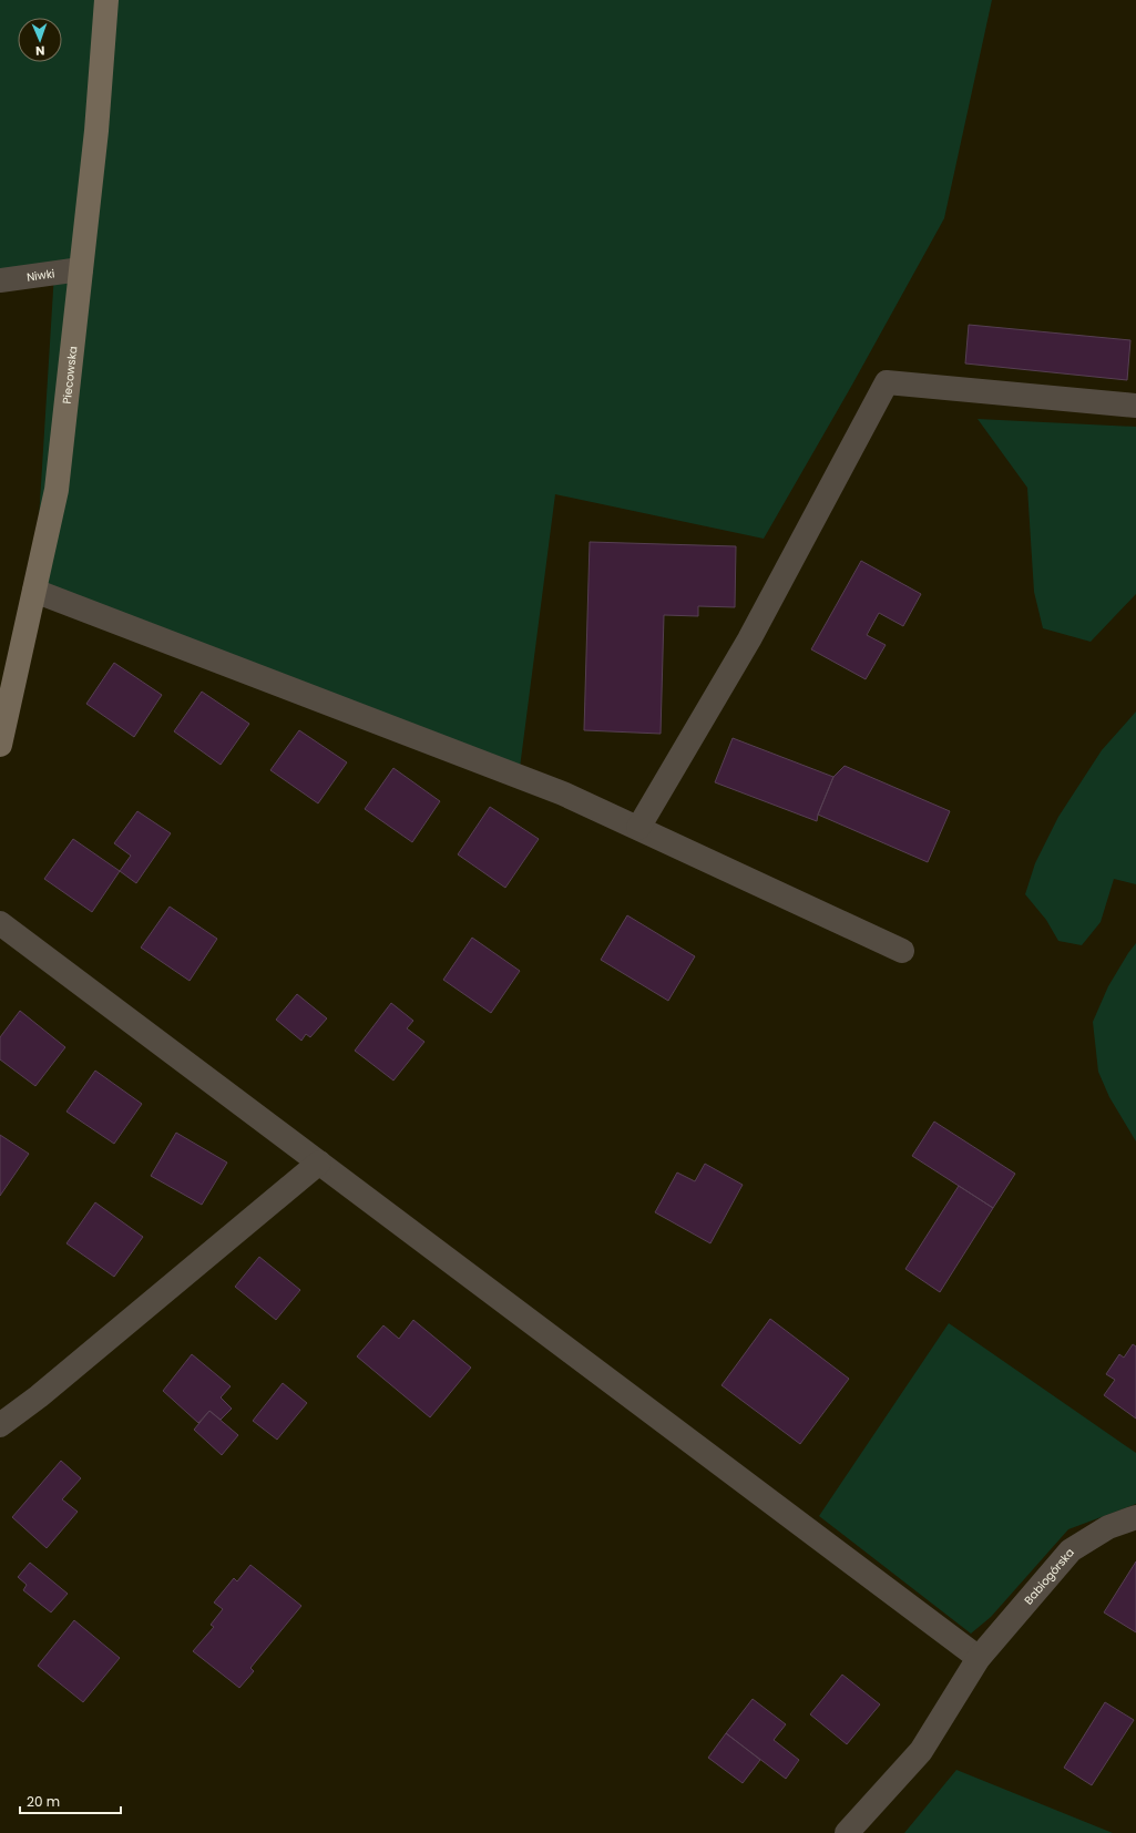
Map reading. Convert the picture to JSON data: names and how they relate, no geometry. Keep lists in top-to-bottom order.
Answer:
{
  "streets": {
    "street": ["Niwki", "Piecowska", "Babiogórska"]
  },
  "crossings": [
    ["Niwki", "Piecowska"]
  ],
  "scale_bar": "20 m",
  "north": "bottom"
}
